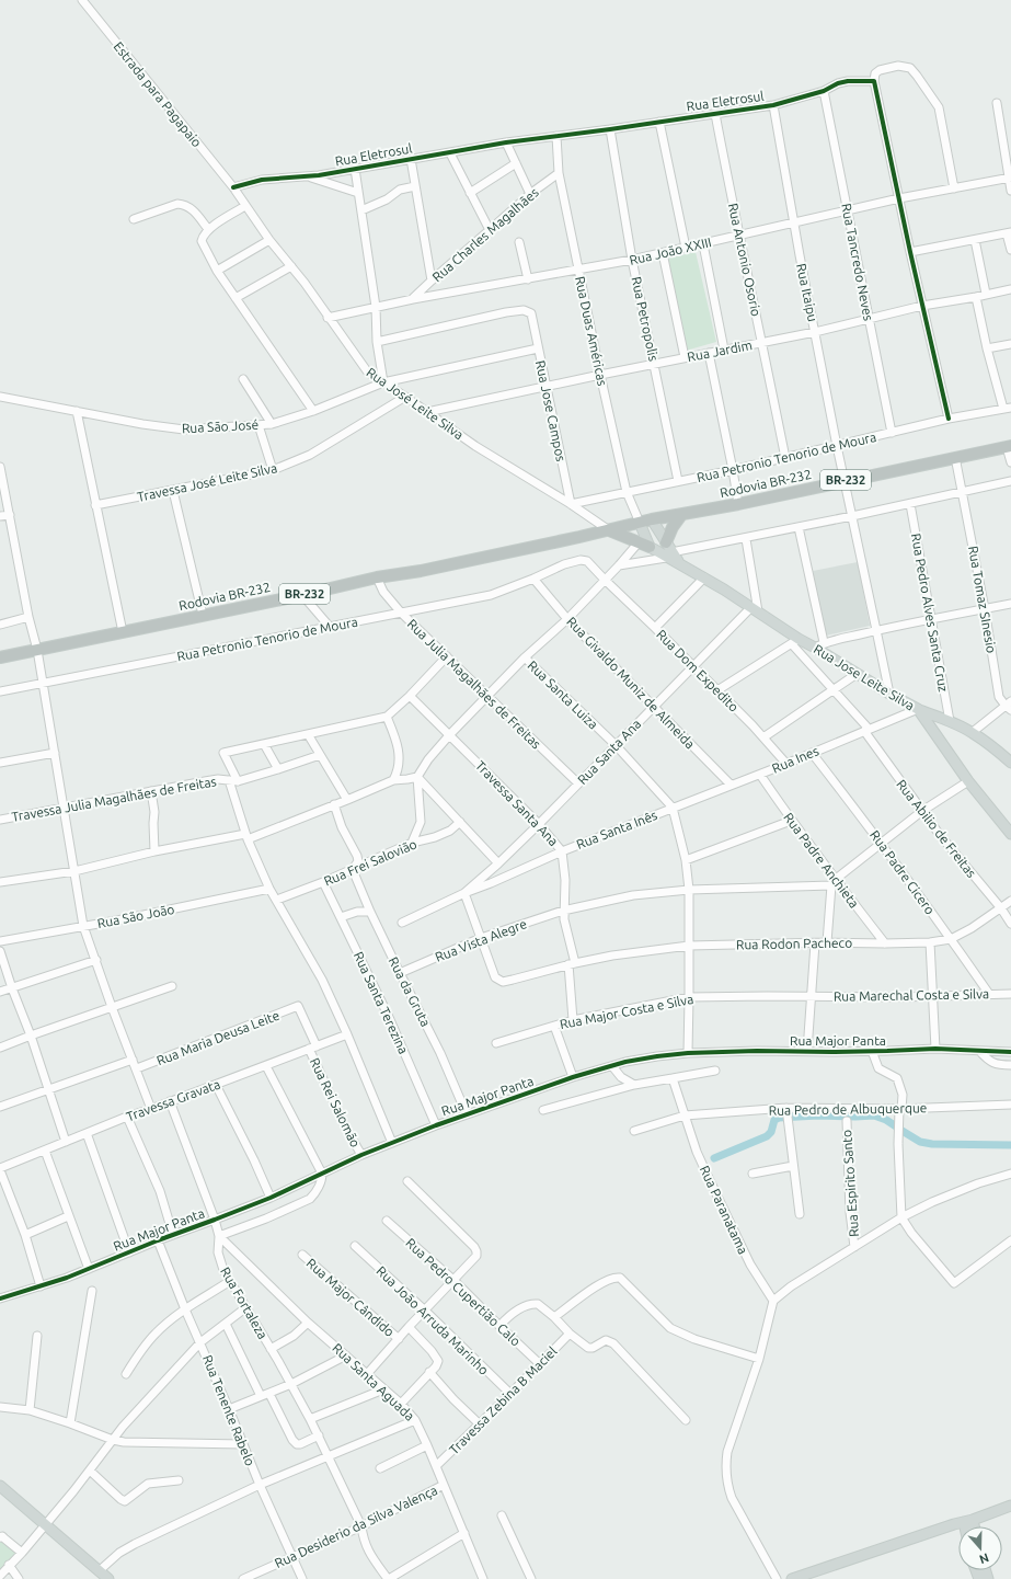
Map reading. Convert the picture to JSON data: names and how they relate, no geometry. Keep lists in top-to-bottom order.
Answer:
{
  "streets": {
    "highway": ["BR-232", "Rodovia BR-232"],
    "main road": ["Rua Jose Leite Silva"],
    "street": [
      "Estrada para Pagapaio",
      "Rua Eletrosul",
      "Rua Charles Magalhães",
      "Rua João XXIII",
      "Rua Antonio Osorio",
      "Rua Tancredo Neves",
      "Rua Itaipu",
      "Rua Petropolis",
      "Rua Duas Américas",
      "Rua Jardim",
      "Rua José Leite Silva",
      "Rua Jose Campos",
      "Rua São José",
      "Rua Petronio Tenorio de Moura",
      "Travessa José Leite Silva",
      "Rua Tomaz SInesio",
      "Rua Pedro Alves Santa Cruz",
      "Rua Dom Expedito",
      "Rua Givaldo Muniz de Almeida",
      "Rua Julia Magalhães de Freitas",
      "Rua Santa Luiza",
      "Rua Santa Ana",
      "Rua Ines",
      "Travessa Julia Magalhães de Freitas",
      "Travessa Santa Ana",
      "Rua Abilio de Freitas",
      "Rua Santa Inês",
      "Rua Padre Anchieta",
      "Rua Frei Salovião",
      "Rua Padre Cicero",
      "Rua São João",
      "Rua Vista Alegre",
      "Rua Rodon Pacheco",
      "Rua da Gruta",
      "Rua Marechal Costa e Silva",
      "Rua Santa Terezina",
      "Rua Major Costa e Silva",
      "Rua Maria Deusa Leite",
      "Rua Major Panta",
      "Travessa Gravata",
      "Rua Rei Salomão",
      "Rua Pedro de Albuquerque",
      "Rua Espirito Santo",
      "Rua Paranatama",
      "Rua Pedro Cupertião Calo",
      "Rua Major Cândido",
      "Rua Fortaleza",
      "Rua João Arruda Marinho",
      "Rua Santa Aguada",
      "Travessa Zebina B Maciel",
      "Rua Tenente Rabelo",
      "Rua Desiderio da Silva Valença"
    ]
  },
  "crossings": [
    ["Estrada para Pagapaio", "Rua Eletrosul"],
    ["Estrada para Pagapaio", "Rua José Leite Silva"],
    ["Rua Eletrosul", "Rua Antonio Osorio"],
    ["Rua Eletrosul", "Rua Tancredo Neves"],
    ["Rua Eletrosul", "Rua Itaipu"],
    ["Rua Eletrosul", "Rua Petropolis"],
    ["Rua Eletrosul", "Rua Duas Américas"],
    ["Rua Eletrosul", "Rua José Leite Silva"],
    ["Rua Charles Magalhães", "Rua João XXIII"],
    ["Rua Charles Magalhães", "Rua Duas Américas"],
    ["Rua João XXIII", "Rua Antonio Osorio"],
    ["Rua João XXIII", "Rua Tancredo Neves"],
    ["Rua João XXIII", "Rua Itaipu"],
    ["Rua João XXIII", "Rua Petropolis"],
    ["Rua João XXIII", "Rua Duas Américas"],
    ["Rua João XXIII", "Rua José Leite Silva"],
    ["Rua Antonio Osorio", "Rua Jardim"],
    ["Rua Antonio Osorio", "Rua Petronio Tenorio de Moura"],
    ["Rua Tancredo Neves", "Rua Jardim"],
    ["Rua Tancredo Neves", "Rua Petronio Tenorio de Moura"],
    ["Rua Itaipu", "Rua Jardim"],
    ["Rua Itaipu", "Rua Petronio Tenorio de Moura"],
    ["Rua Itaipu", "Rodovia BR-232"],
    ["Rua Itaipu", "Rua Jose Leite Silva"],
    ["Rua Petropolis", "Rua Jardim"],
    ["Rua Petropolis", "Rua Petronio Tenorio de Moura"],
    ["Rua Duas Américas", "Rua Jardim"],
    ["Rua Duas Américas", "Rua Petronio Tenorio de Moura"],
    ["Rua Duas Américas", "BR-232"],
    ["Rua Jardim", "Rua José Leite Silva"],
    ["Rua Jardim", "Rua Jose Campos"],
    ["Rua José Leite Silva", "Rua Jose Campos"],
    ["Rua José Leite Silva", "Rua São José"],
    ["Rua José Leite Silva", "Rua Petronio Tenorio de Moura"],
    ["Rua José Leite Silva", "BR-232"],
    ["Rua José Leite Silva", "Travessa José Leite Silva"],
    ["Rua José Leite Silva", "Rodovia BR-232"],
    ["Rua Jose Campos", "Rua São José"],
    ["Rua Jose Campos", "Rua Petronio Tenorio de Moura"],
    ["Rua Petronio Tenorio de Moura", "Rua Dom Expedito"],
    ["Rua Petronio Tenorio de Moura", "Rua Givaldo Muniz de Almeida"],
    ["Rua Petronio Tenorio de Moura", "Rua Julia Magalhães de Freitas"],
    ["BR-232", "Rodovia BR-232"],
    ["BR-232", "Rua Jose Leite Silva"],
    ["Rodovia BR-232", "Rua Tomaz SInesio"],
    ["Rodovia BR-232", "Rua Julia Magalhães de Freitas"],
    ["Rua Dom Expedito", "Rua Givaldo Muniz de Almeida"],
    ["Rua Dom Expedito", "Rua Santa Ana"],
    ["Rua Dom Expedito", "Rua Ines"],
    ["Rua Jose Leite Silva", "Rua Santa Ana"],
    ["Rua Jose Leite Silva", "Rua Ines"],
    ["Rua Jose Leite Silva", "Rua Abilio de Freitas"],
    ["Rua Givaldo Muniz de Almeida", "Rua Santa Ana"],
    ["Rua Givaldo Muniz de Almeida", "Rua Ines"],
    ["Rua Julia Magalhães de Freitas", "Rua Santa Ana"],
    ["Rua Santa Luiza", "Rua Santa Ana"],
    ["Rua Santa Luiza", "Rua Ines"],
    ["Rua Santa Luiza", "Rua Santa Inês"],
    ["Rua Santa Ana", "Travessa Santa Ana"],
    ["Rua Santa Ana", "Rua Santa Inês"],
    ["Rua Ines", "Rua Abilio de Freitas"],
    ["Rua Ines", "Rua Santa Inês"],
    ["Rua Ines", "Rua Padre Anchieta"],
    ["Rua Ines", "Rua Padre Cicero"],
    ["Travessa Santa Ana", "Rua Santa Inês"],
    ["Travessa Santa Ana", "Rua Vista Alegre"],
    ["Travessa Santa Ana", "Rua Rodon Pacheco"],
    ["Travessa Santa Ana", "Rua Major Costa e Silva"],
    ["Rua Abilio de Freitas", "Rua Rodon Pacheco"],
    ["Rua Padre Anchieta", "Rua Vista Alegre"],
    ["Rua Padre Anchieta", "Rua Rodon Pacheco"],
    ["Rua Frei Salovião", "Rua da Gruta"],
    ["Rua Frei Salovião", "Rua Santa Terezina"],
    ["Rua Padre Cicero", "Rua Rodon Pacheco"],
    ["Rua Padre Cicero", "Rua Marechal Costa e Silva"],
    ["Rua Vista Alegre", "Rua da Gruta"],
    ["Rua da Gruta", "Rua Major Panta"],
    ["Rua Marechal Costa e Silva", "Rua Major Costa e Silva"],
    ["Rua Santa Terezina", "Rua Major Panta"],
    ["Rua Maria Deusa Leite", "Rua Rei Salomão"],
    ["Rua Major Panta", "Rua Rei Salomão"],
    ["Rua Major Panta", "Rua Tenente Rabelo"],
    ["Travessa Gravata", "Rua Rei Salomão"],
    ["Rua Pedro de Albuquerque", "Rua Paranatama"],
    ["Rua Pedro Cupertião Calo", "Travessa Zebina B Maciel"],
    ["Rua Fortaleza", "Rua Santa Aguada"],
    ["Rua Fortaleza", "Rua Desiderio da Silva Valença"],
    ["Rua João Arruda Marinho", "Travessa Zebina B Maciel"],
    ["Rua Santa Aguada", "Travessa Zebina B Maciel"],
    ["Rua Santa Aguada", "Rua Desiderio da Silva Valença"],
    ["Rua Tenente Rabelo", "Rua Desiderio da Silva Valença"]
  ],
  "north": "bottom"
}
